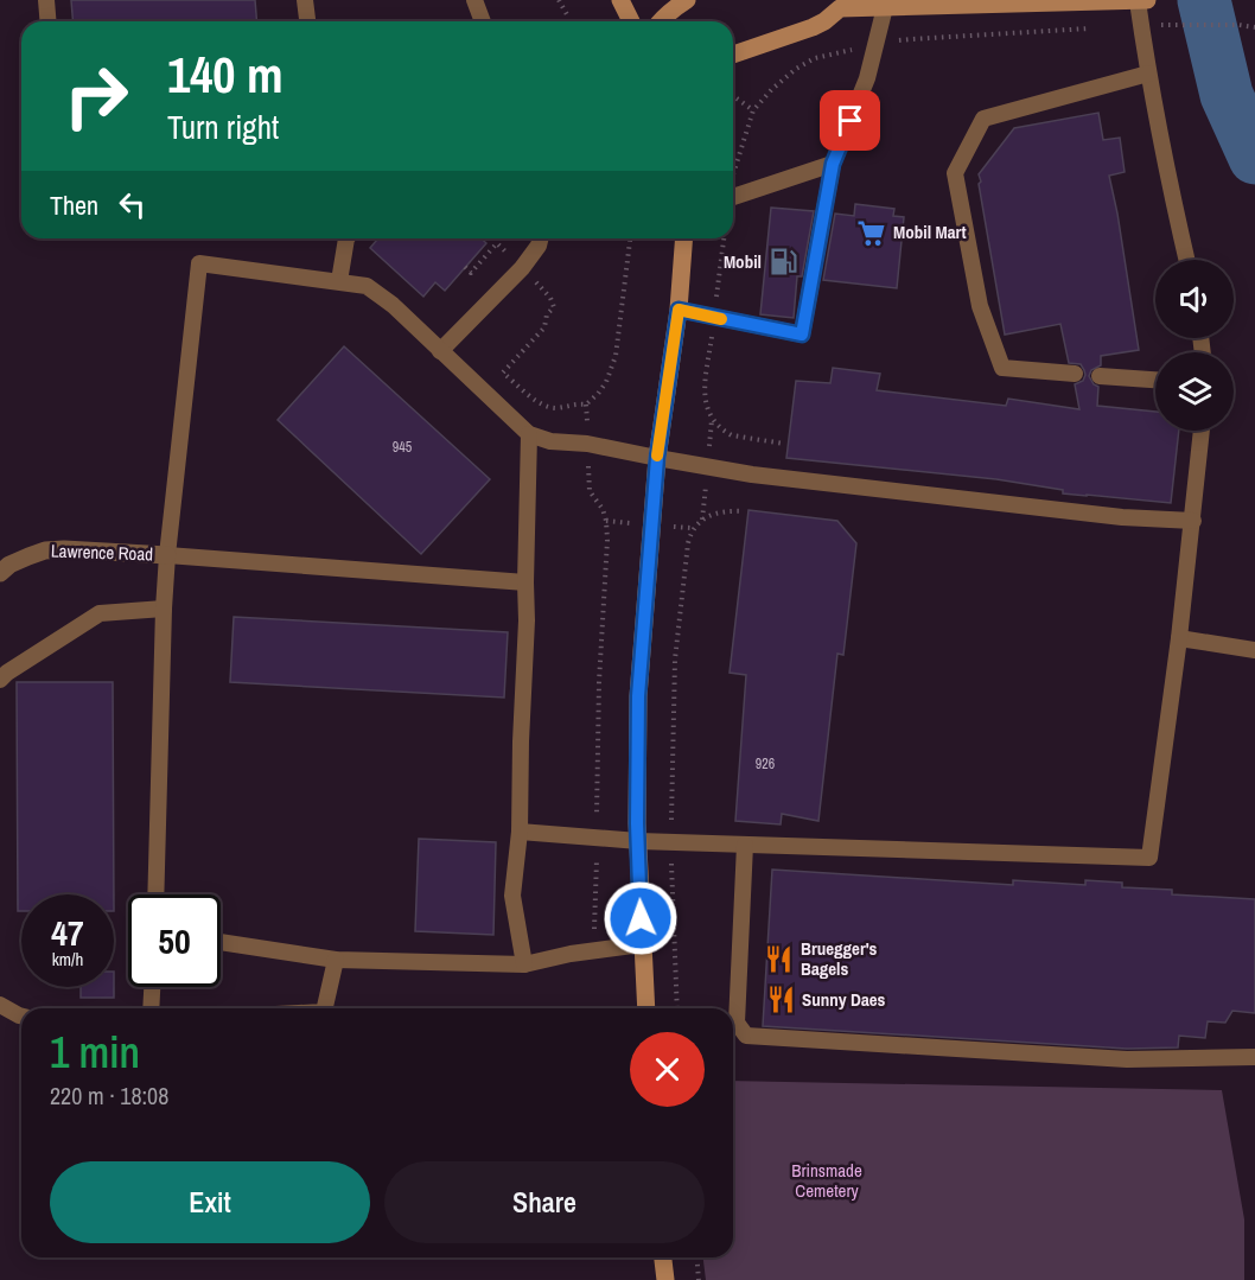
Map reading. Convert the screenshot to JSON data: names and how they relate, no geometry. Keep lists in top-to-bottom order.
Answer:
{
  "streets": {
    "street": ["Lawrence Road"]
  },
  "parks": ["Brinsmade Cemetery"],
  "places": {
    "supermarket": ["Mobil Mart"],
    "fuel station": ["Mobil"],
    "restaurant": ["Bruegger's Bagels", "Sunny Daes"]
  },
  "house_numbers": ["945", "926"],
  "page": {
    "turn": ["140 m", "Turn right"],
    "then": "Then",
    "speed": "47 km/h",
    "limit": "50",
    "heading": ["1 min", "220 m · 18:08"],
    "buttons": ["Exit", "Share"]
  }
}
